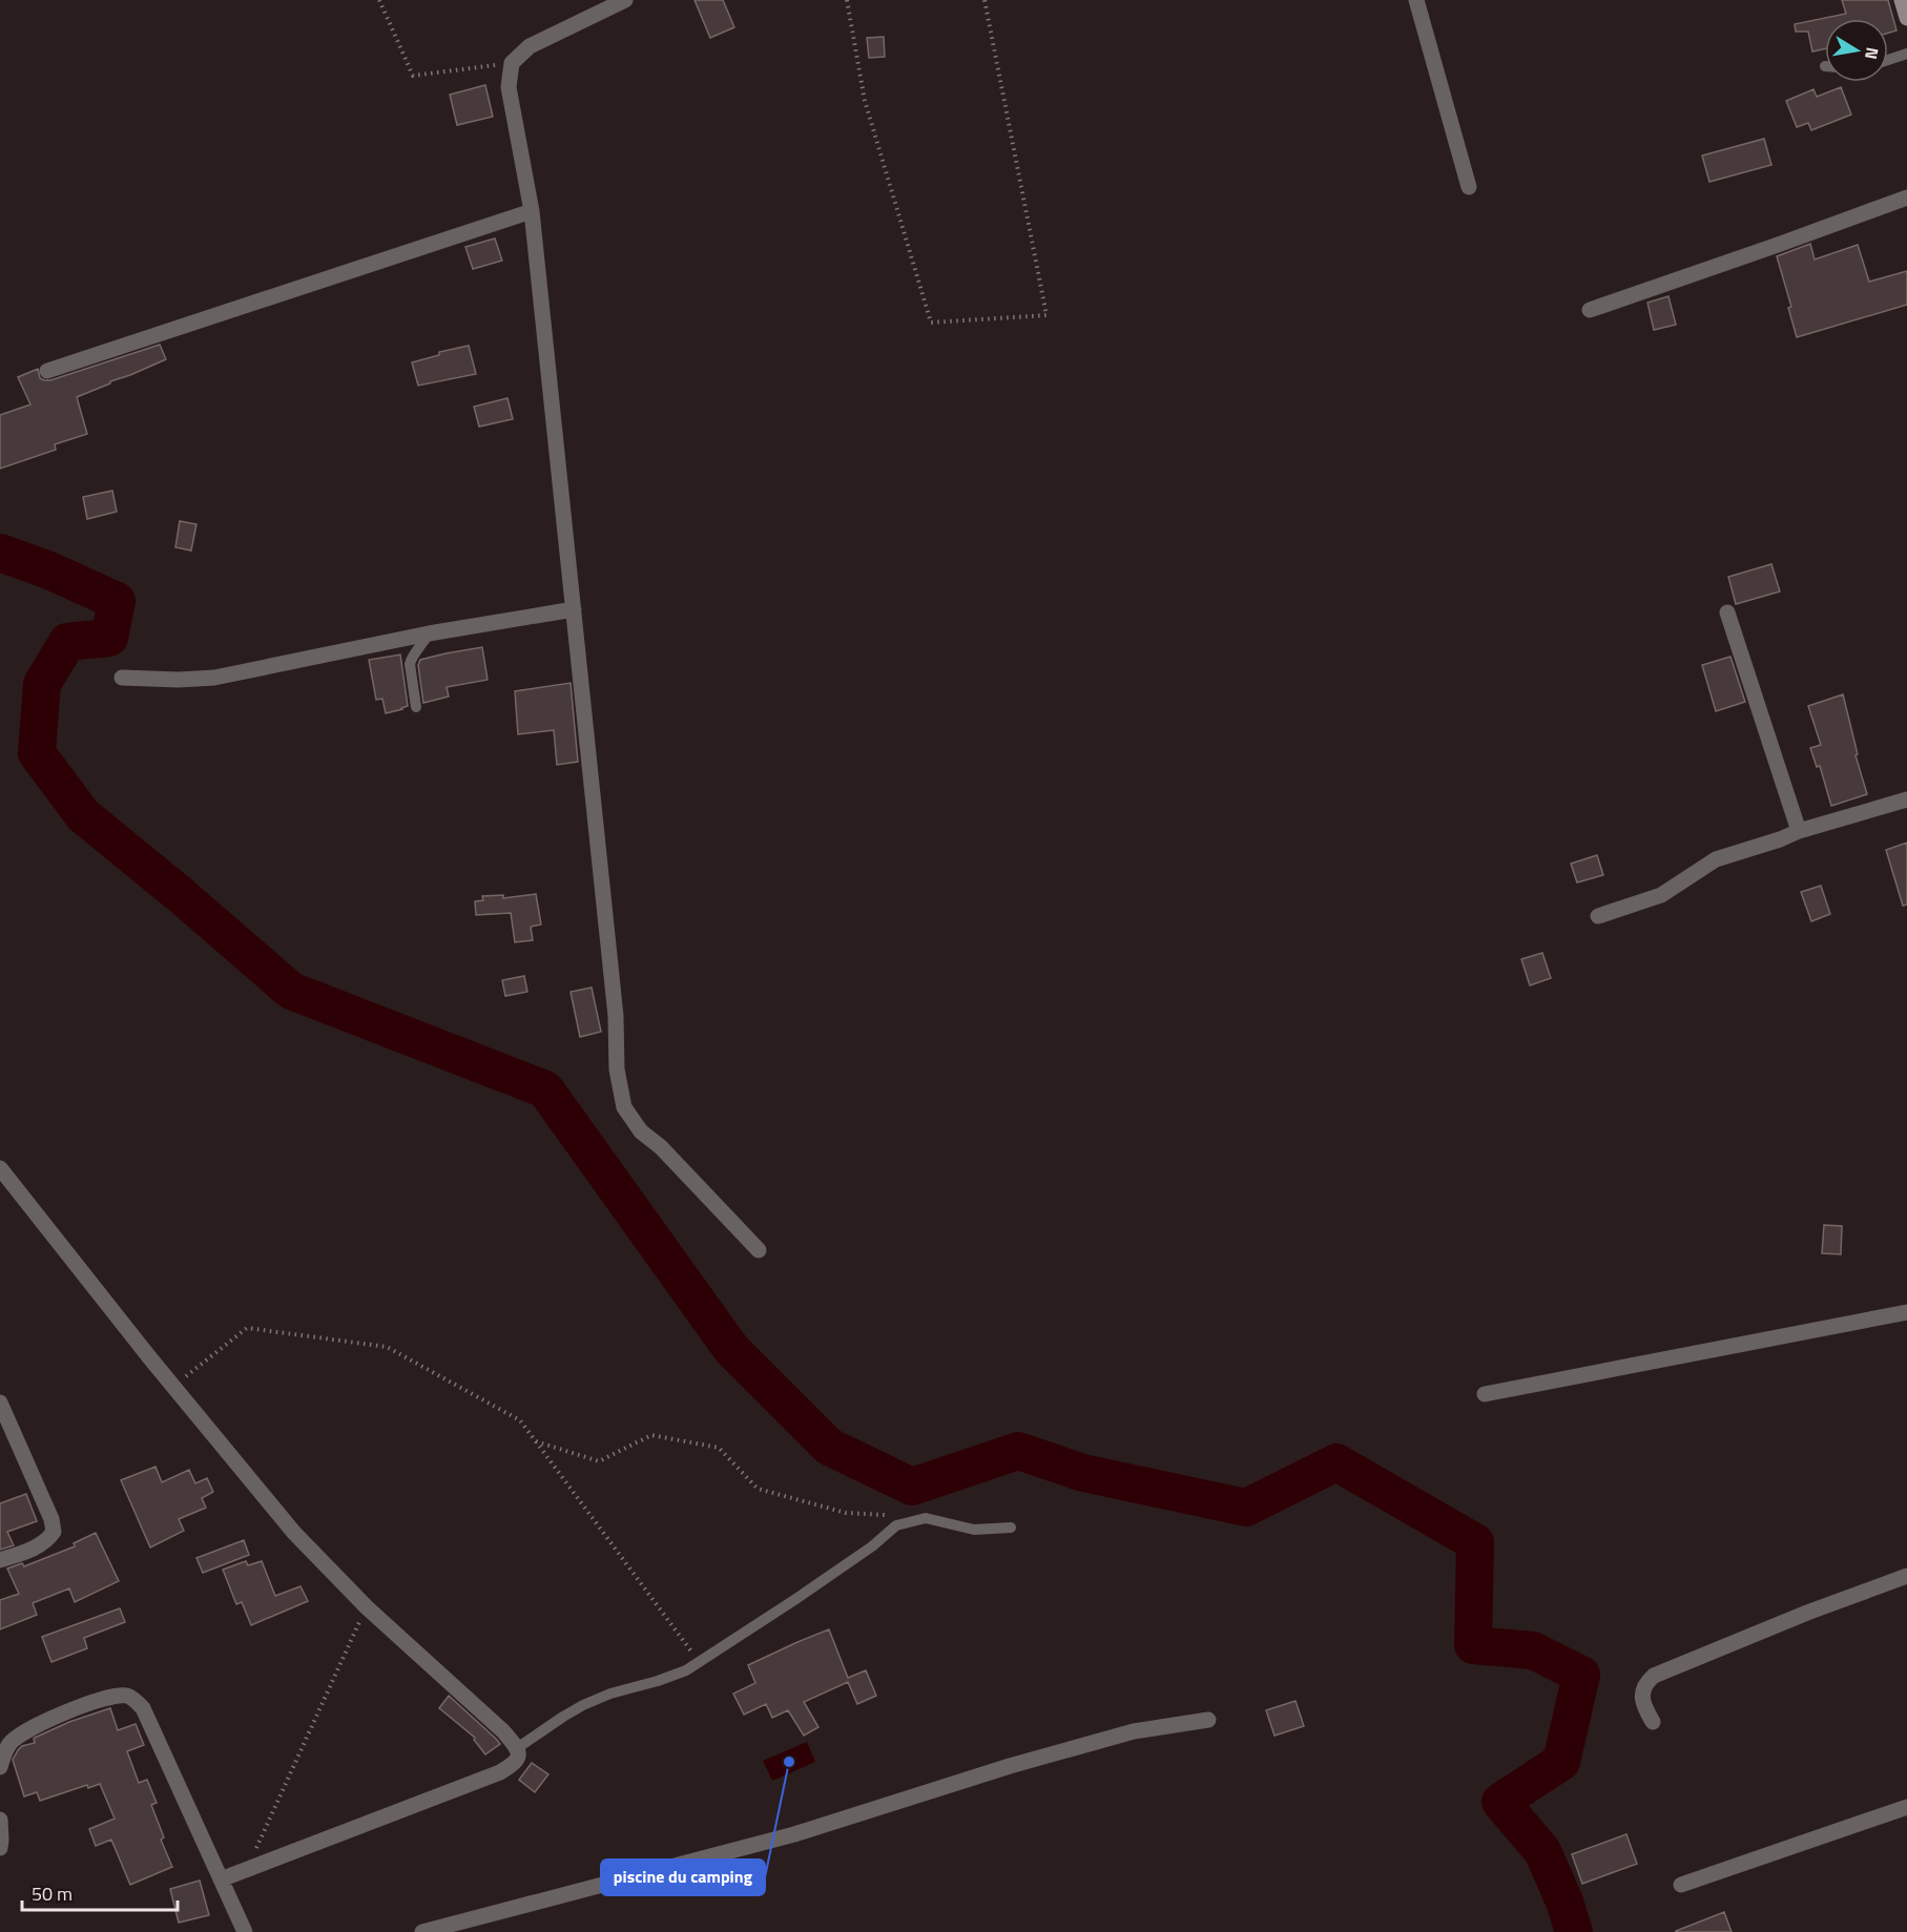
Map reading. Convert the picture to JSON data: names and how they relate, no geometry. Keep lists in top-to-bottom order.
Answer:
{
  "places": ["piscine du camping"],
  "scale_bar": "50 m",
  "north": "right"
}
